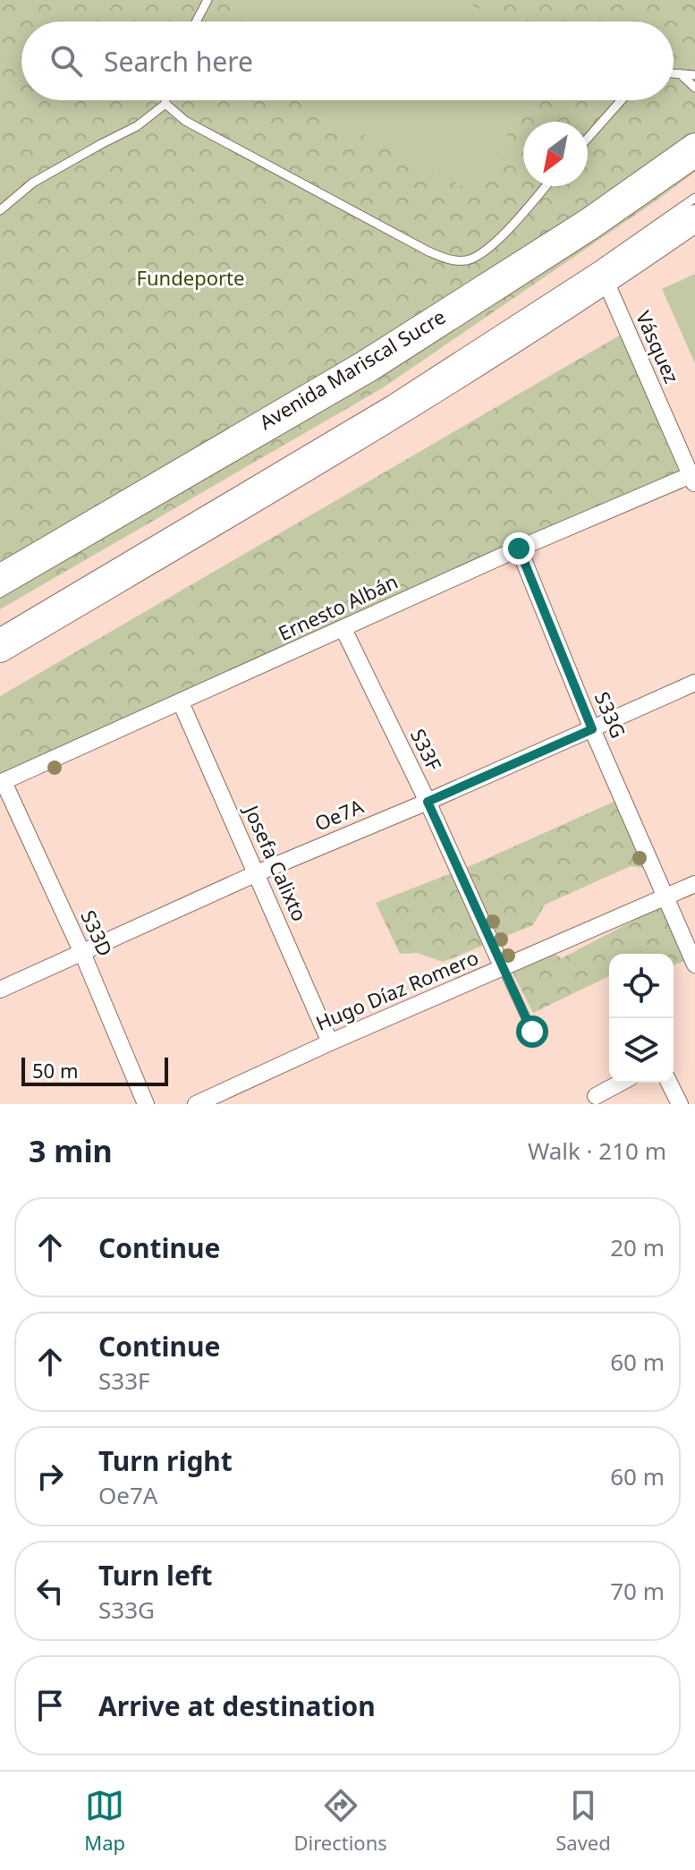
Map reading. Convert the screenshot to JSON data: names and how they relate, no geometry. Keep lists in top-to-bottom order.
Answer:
{
  "streets": {
    "main road": ["Avenida Mariscal Sucre"],
    "street": [
      "Vásquez",
      "Ernesto Albán",
      "S33G",
      "S33F",
      "Oe7A",
      "Josefa Calixto",
      "S33D",
      "Hugo Díaz Romero"
    ]
  },
  "crossings": [
    ["Vásquez", "Ernesto Albán"],
    ["Ernesto Albán", "S33G"],
    ["Ernesto Albán", "S33F"],
    ["Ernesto Albán", "Josefa Calixto"],
    ["Ernesto Albán", "S33D"],
    ["S33G", "Oe7A"],
    ["S33G", "Hugo Díaz Romero"],
    ["S33F", "Oe7A"],
    ["S33F", "Hugo Díaz Romero"],
    ["Oe7A", "Josefa Calixto"],
    ["Oe7A", "S33D"],
    ["Josefa Calixto", "Hugo Díaz Romero"]
  ],
  "parks": ["Fundeporte"],
  "scale_bar": "50 m",
  "north": "bottom left",
  "page": {
    "search": "Search here",
    "scale": "50 m",
    "heading": ["3 min", "Walk · 210 m"],
    "list": [
      ["Continue", "20 m"],
      ["Continue", "S33F", "60 m"],
      ["Turn right", "Oe7A", "60 m"],
      ["Turn left", "S33G", "70 m"],
      "Arrive at destination"
    ],
    "nav": ["Map", "Directions", "Saved"]
  }
}
